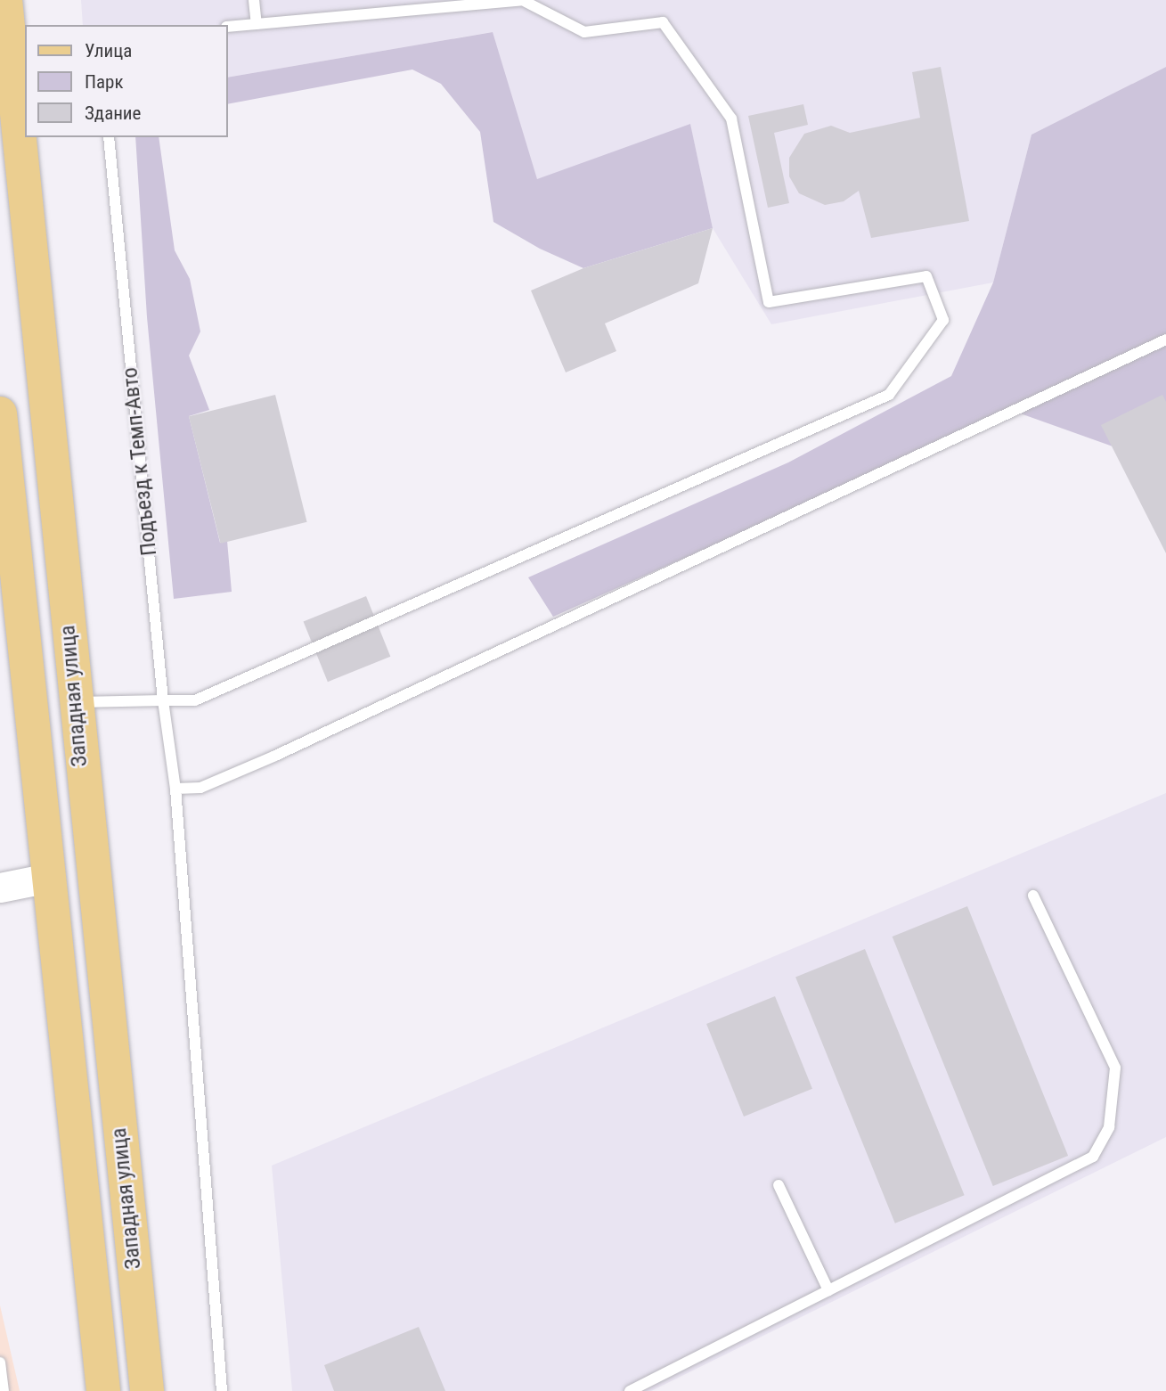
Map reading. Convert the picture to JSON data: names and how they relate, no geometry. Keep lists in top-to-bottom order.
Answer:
{
  "streets": {
    "main road": ["Западная улица"],
    "lane": ["Подъезд к Темп-Авто"]
  },
  "legend": ["Улица", "Парк", "Здание"]
}
